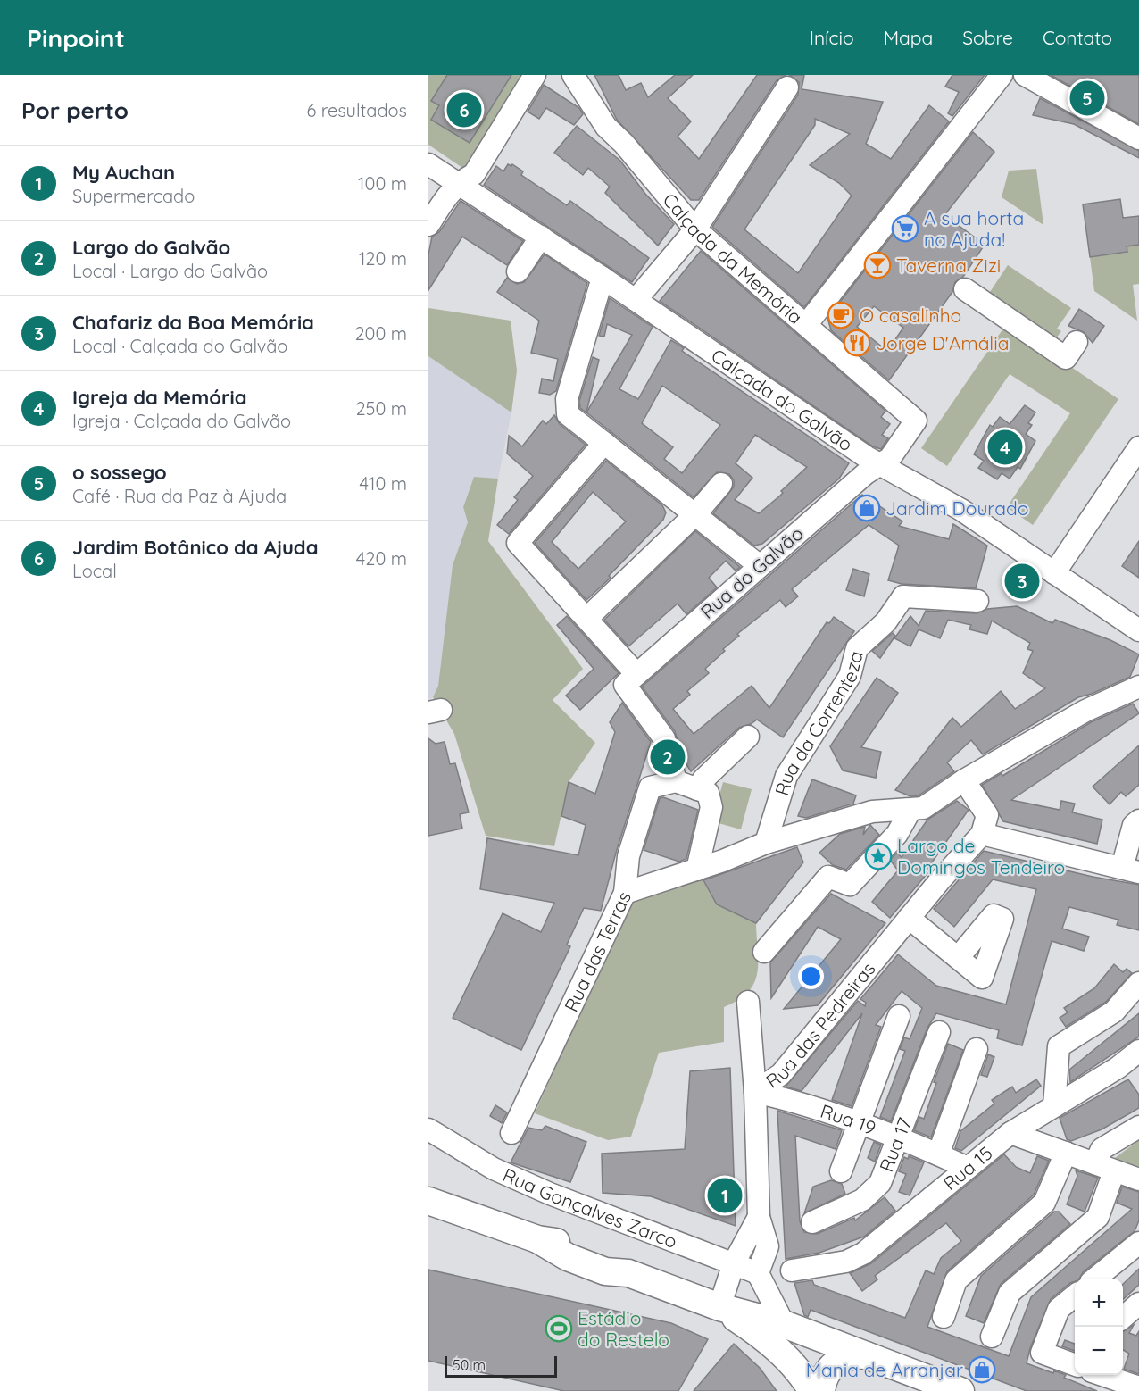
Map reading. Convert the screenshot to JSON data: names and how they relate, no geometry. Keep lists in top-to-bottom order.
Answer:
{
  "streets": {
    "street": [
      "Calçada da Memória",
      "Calçada do Galvão",
      "Rua do Galvão",
      "Rua da Correnteza",
      "Rua das Terras",
      "Rua das Pedreiras",
      "Rua 19",
      "Rua 17",
      "Rua 15",
      "Rua Gonçalves Zarco"
    ]
  },
  "crossings": [
    ["Calçada da Memória", "Rua do Galvão"],
    ["Calçada do Galvão", "Rua do Galvão"],
    ["Rua das Pedreiras", "Rua 19"],
    ["Rua das Pedreiras", "Rua Gonçalves Zarco"],
    ["Rua 19", "Rua 17"],
    ["Rua 19", "Rua 15"]
  ],
  "places": {
    "supermarket": ["A sua horta na Ajuda!"],
    "bar": ["Taverna Zizi"],
    "cafe": ["O casalinho"],
    "restaurant": ["Jorge D'Amália"],
    "shop": ["Jardim Dourado", "Mania de Arranjar"],
    "place": ["Largo de Domingos Tendeiro"],
    "sports": ["Estádio do Restelo"]
  },
  "scale_bar": "50 m",
  "page": {
    "header": "Pinpoint",
    "nav": [
      "Início",
      "Mapa",
      "Sobre",
      "Contato"
    ],
    "heading": ["Por perto", "6 resultados"],
    "pins": [
      "5",
      "6",
      "4",
      "3",
      "2",
      "1"
    ],
    "list": [
      {
        "mark": "1",
        "name": "My Auchan",
        "note": "Supermercado",
        "value": "100 m"
      },
      {
        "mark": "2",
        "name": "Largo do Galvão",
        "note": "Local · Largo do Galvão",
        "value": "120 m"
      },
      {
        "mark": "3",
        "name": "Chafariz da Boa Memória",
        "note": "Local · Calçada do Galvão",
        "value": "200 m"
      },
      {
        "mark": "4",
        "name": "Igreja da Memória",
        "note": "Igreja · Calçada do Galvão",
        "value": "250 m"
      },
      {
        "mark": "5",
        "name": "o sossego",
        "note": "Café · Rua da Paz à Ajuda",
        "value": "410 m"
      },
      {
        "mark": "6",
        "name": "Jardim Botânico da Ajuda",
        "note": "Local",
        "value": "420 m"
      }
    ],
    "map_buttons": ["+", "−"],
    "scale": "50 m"
  }
}
